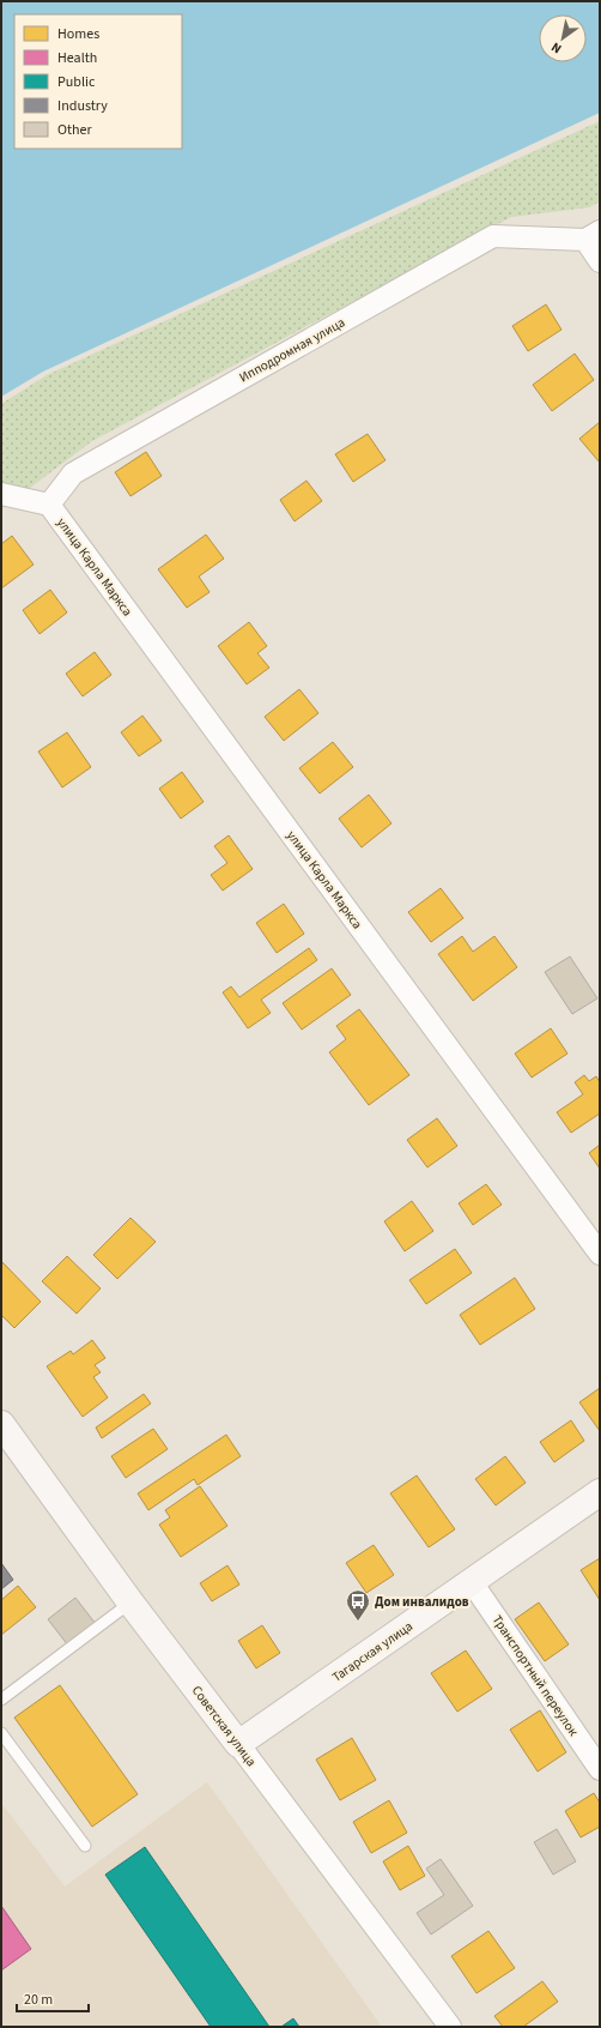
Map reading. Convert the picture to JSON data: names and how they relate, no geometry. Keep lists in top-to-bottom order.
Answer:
{
  "streets": {
    "street": [
      "Ипподромная улица",
      "улица Карла Маркса",
      "Тагарская улица",
      "Транспортный переулок",
      "Советская улица"
    ]
  },
  "crossings": [
    ["Ипподромная улица", "улица Карла Маркса"],
    ["Тагарская улица", "Транспортный переулок"],
    ["Тагарская улица", "Советская улица"]
  ],
  "places": {
    "bus stop": ["Дом инвалидов"]
  },
  "legend": [
    "Homes",
    "Health",
    "Public",
    "Industry",
    "Other"
  ],
  "scale_bar": "20 m",
  "north": "bottom left"
}
